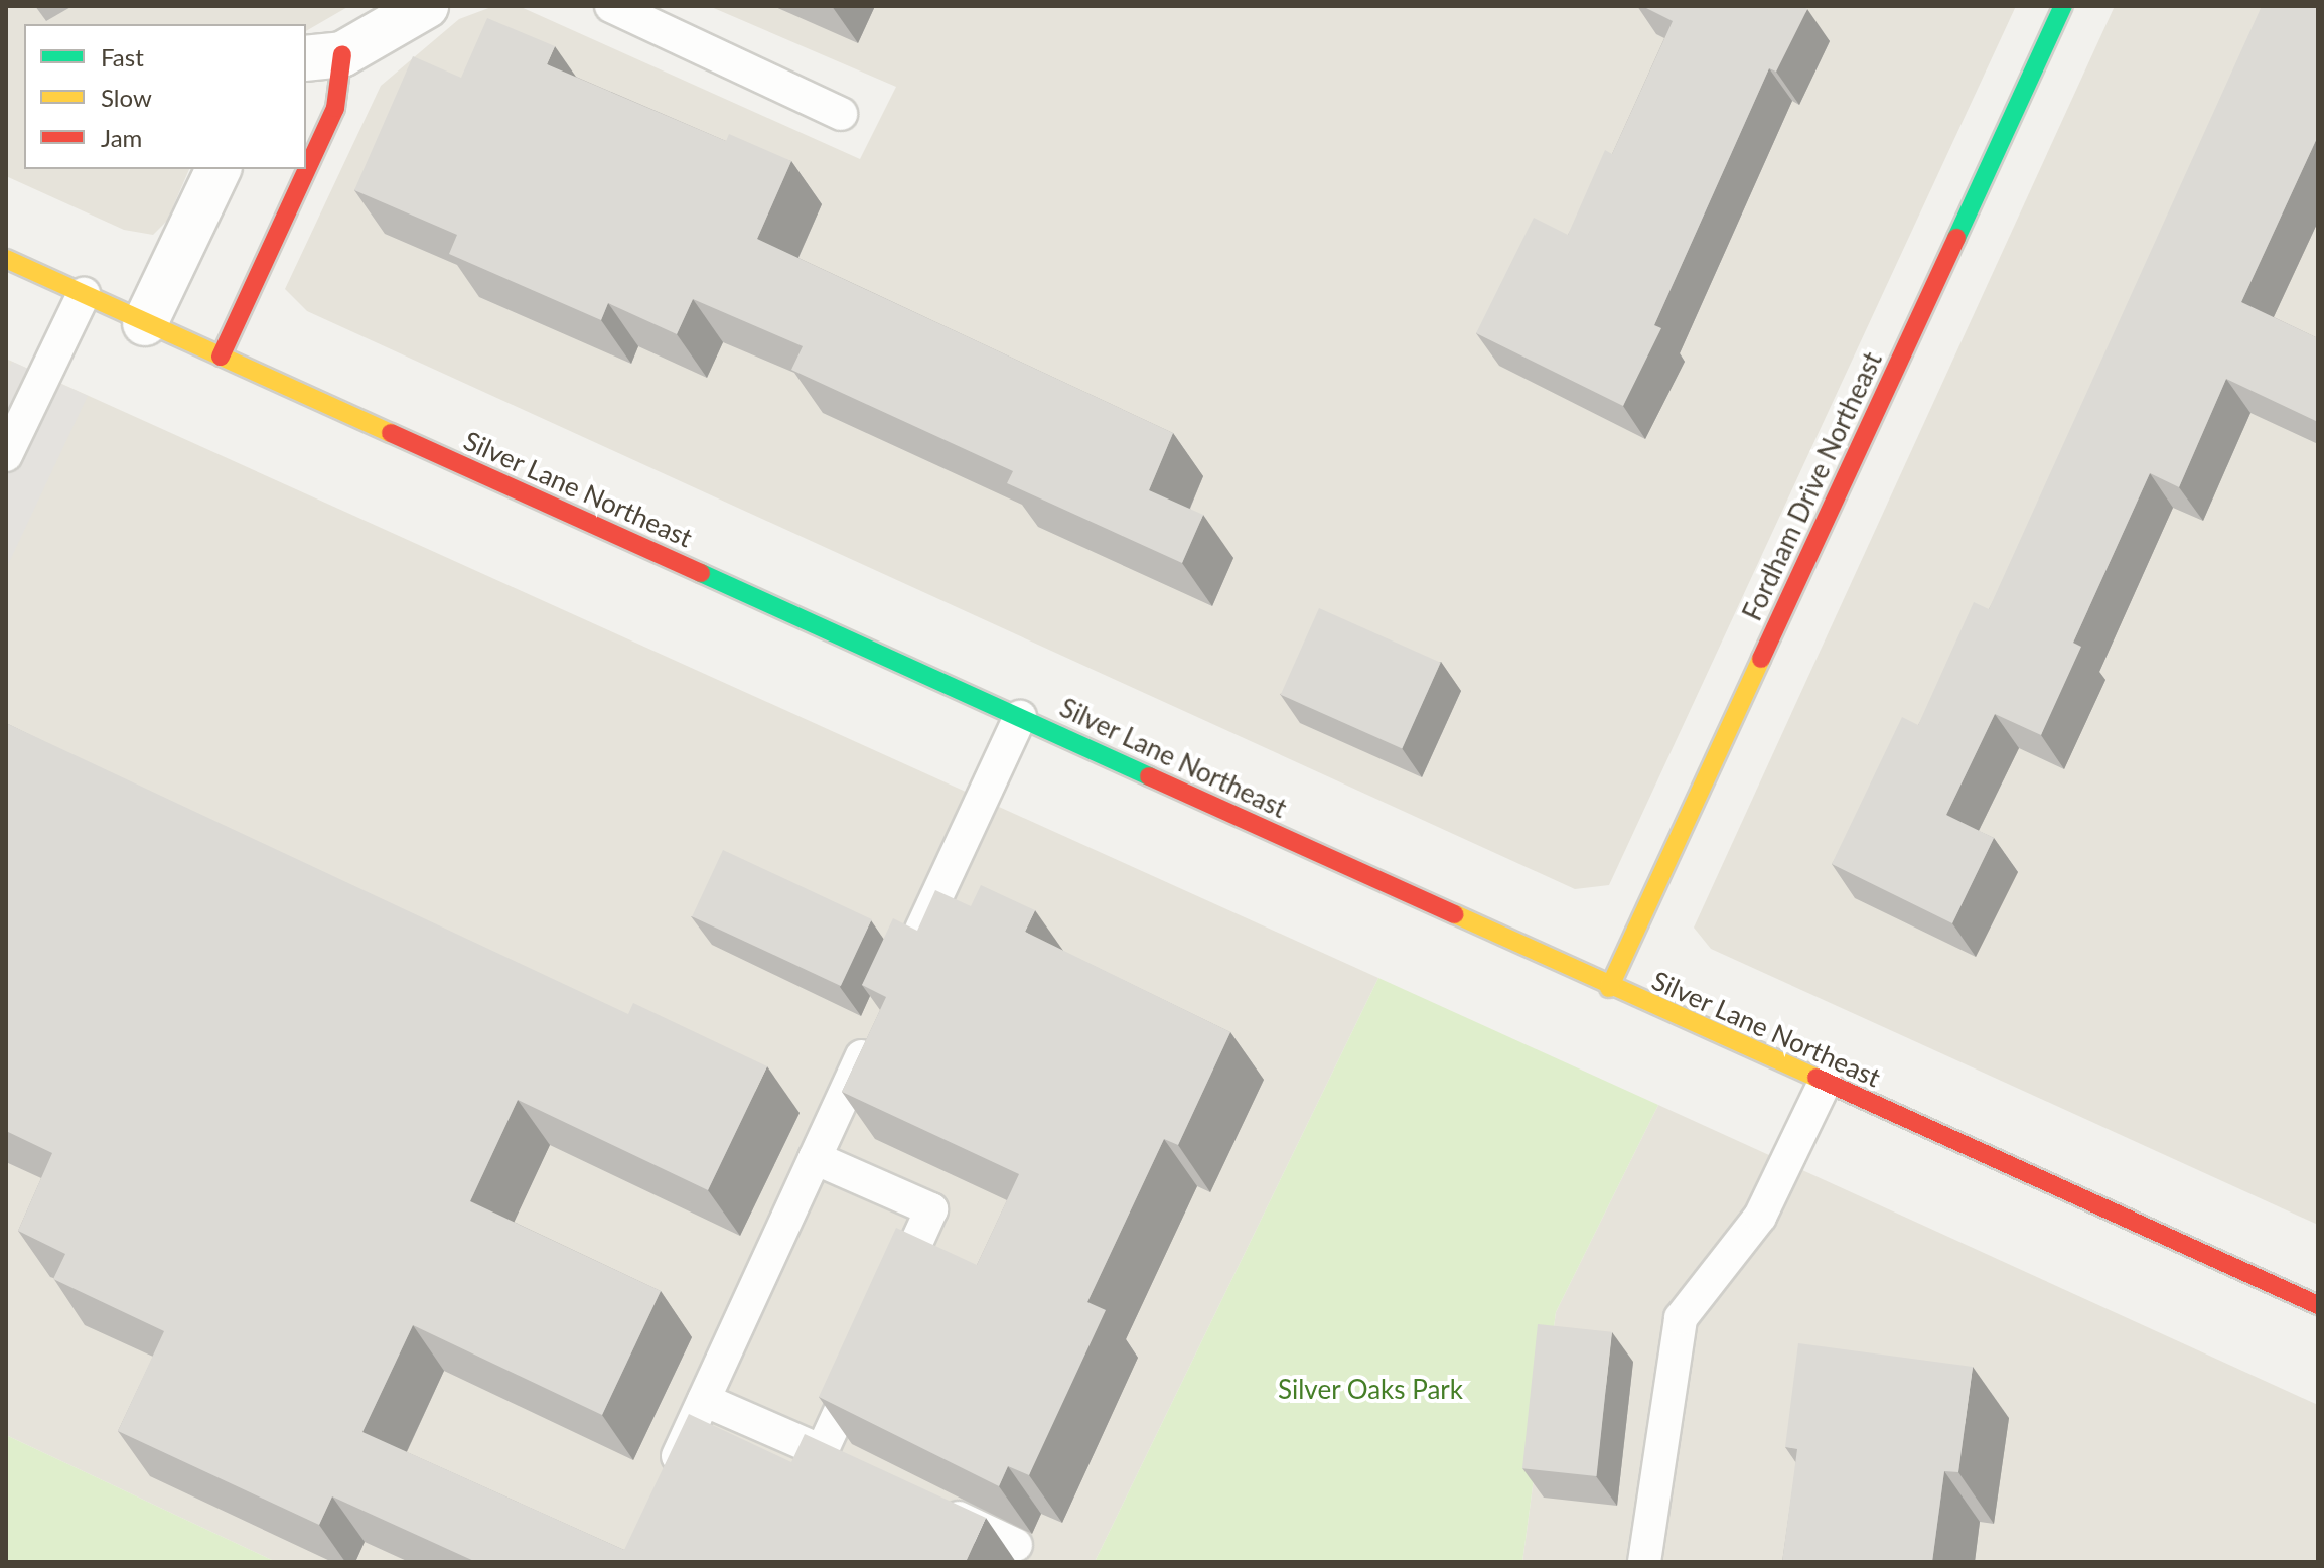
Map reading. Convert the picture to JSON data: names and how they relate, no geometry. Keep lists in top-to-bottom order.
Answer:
{
  "streets": {
    "street": ["Fordham Drive Northeast", "Silver Lane Northeast"]
  },
  "crossings": [
    ["Fordham Drive Northeast", "Silver Lane Northeast"]
  ],
  "parks": ["Silver Oaks Park"],
  "legend": ["Fast", "Slow", "Jam"]
}
